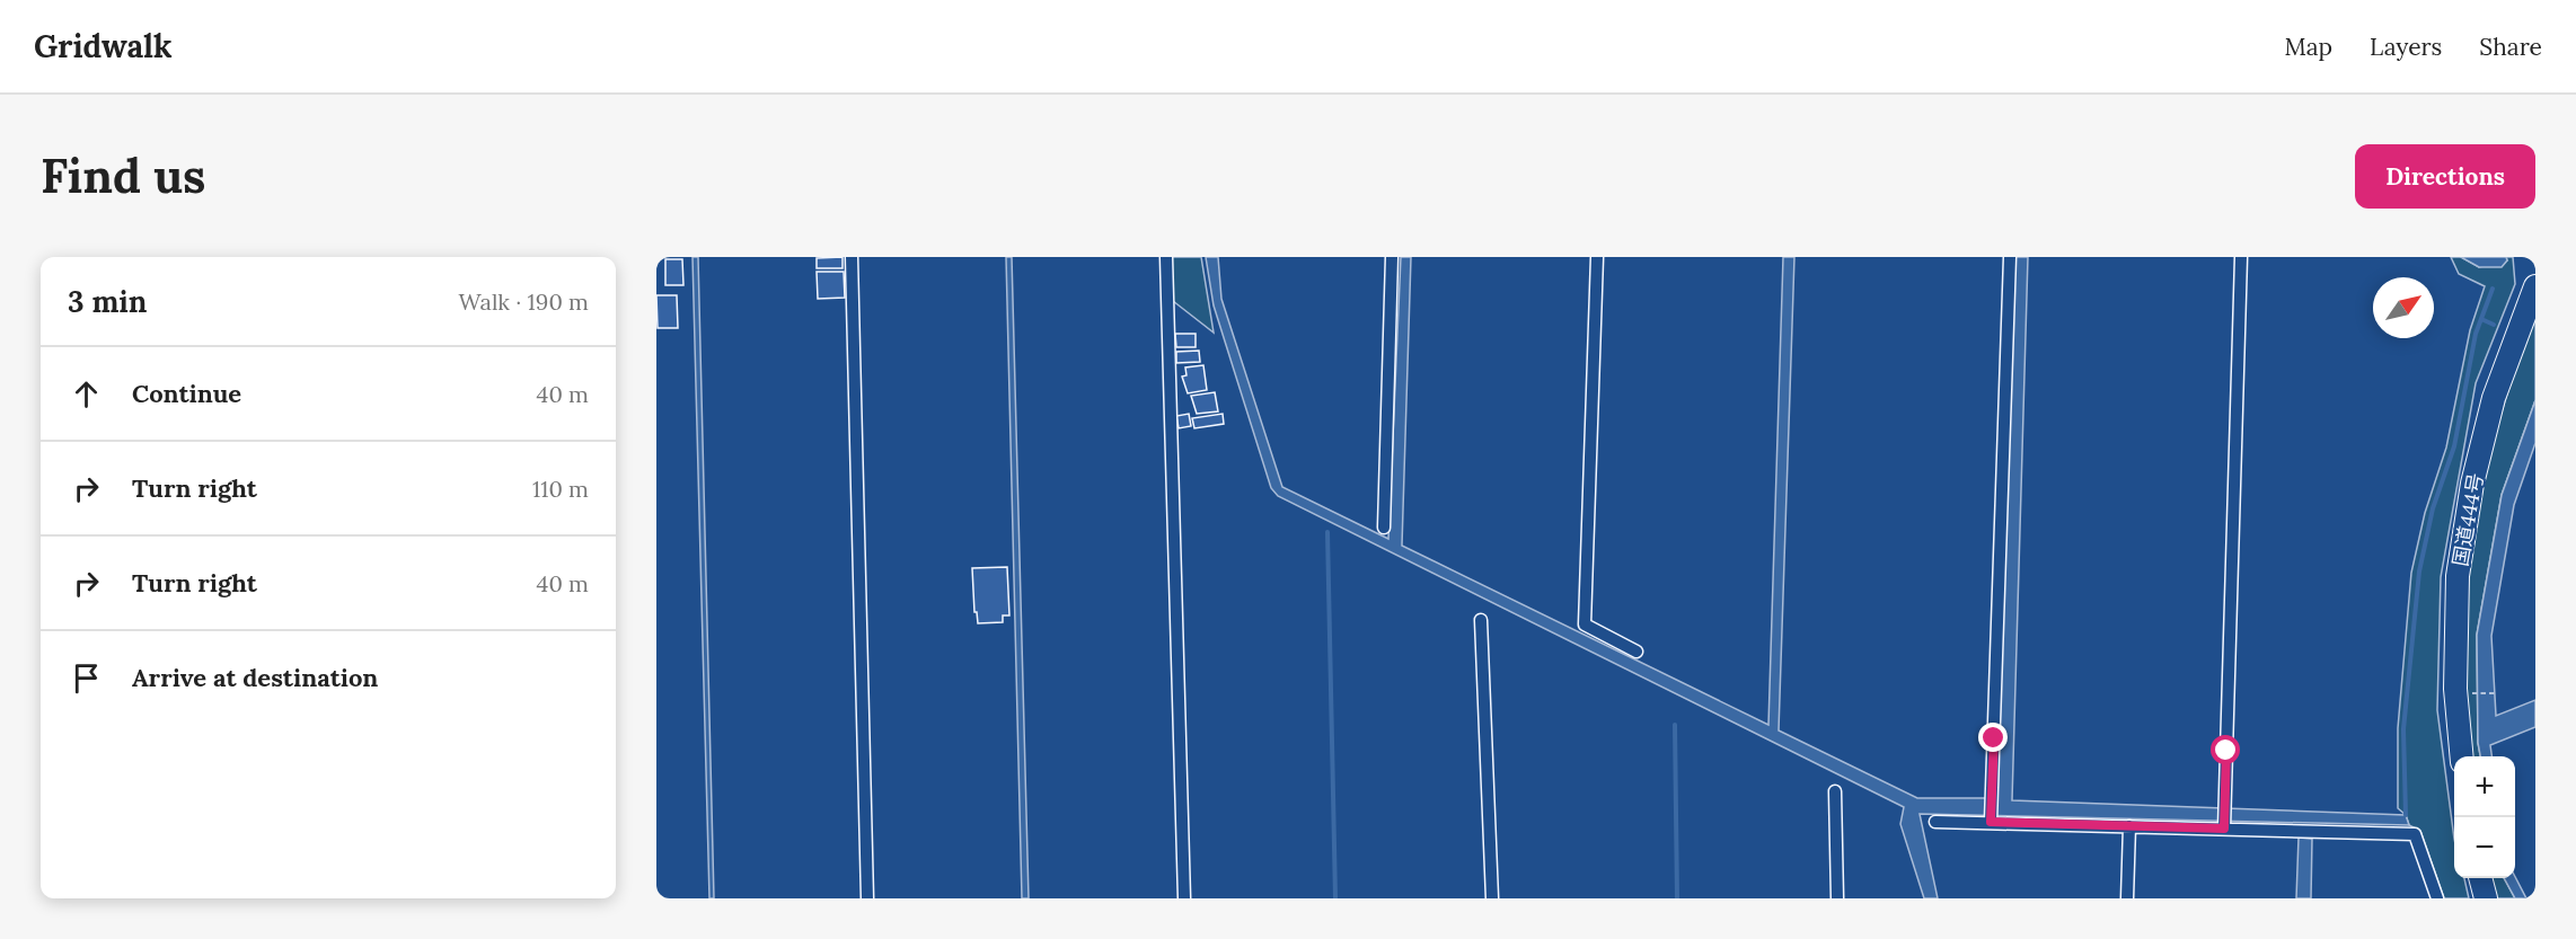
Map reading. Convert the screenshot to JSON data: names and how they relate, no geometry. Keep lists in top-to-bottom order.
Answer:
{
  "streets": {
    "highway": ["国道444号"]
  },
  "north": "top right",
  "page": {
    "header": "Gridwalk",
    "nav": ["Map", "Layers", "Share"],
    "buttons": "Directions",
    "title": "Find us",
    "heading": ["3 min", "Walk · 190 m"],
    "list": [
      ["Continue", "40 m"],
      ["Turn right", "110 m"],
      ["Turn right", "40 m"],
      "Arrive at destination"
    ],
    "map_buttons": ["+", "−"]
  }
}
